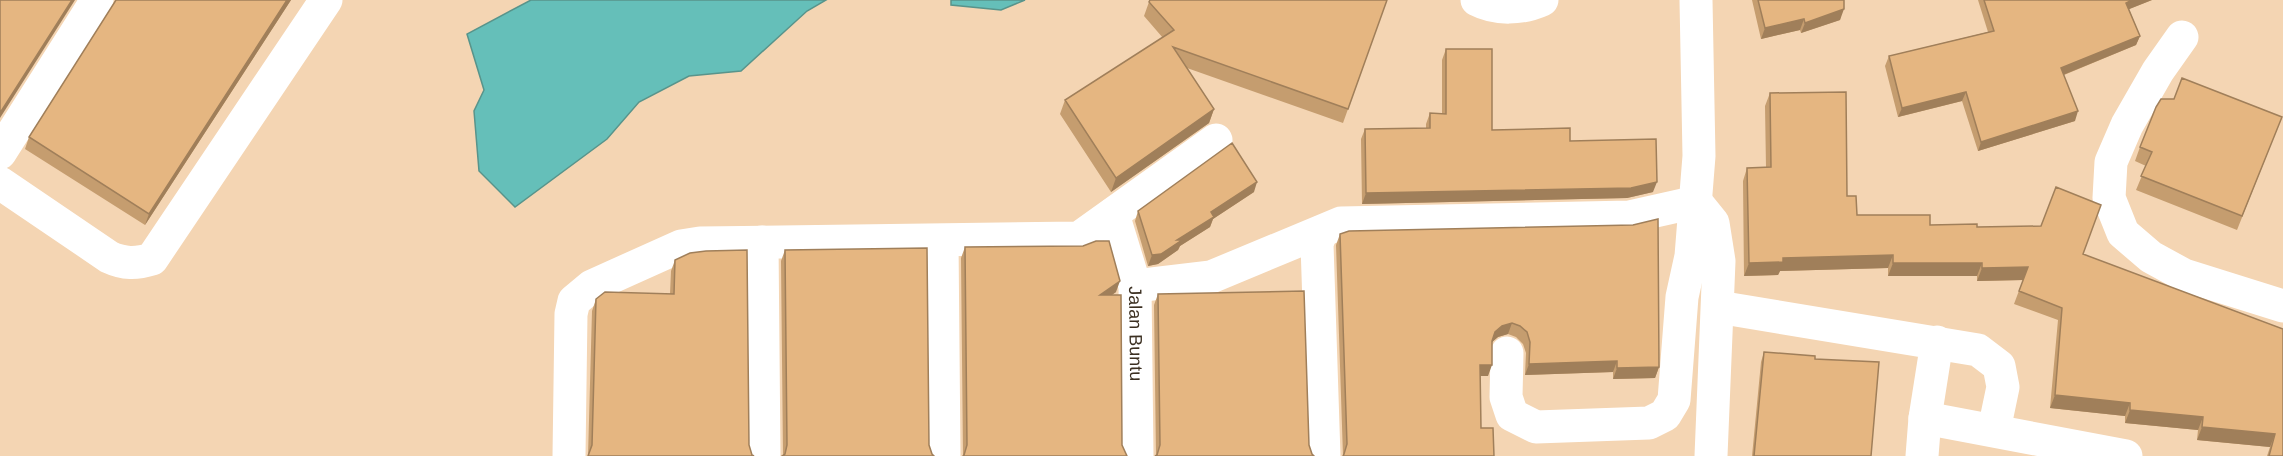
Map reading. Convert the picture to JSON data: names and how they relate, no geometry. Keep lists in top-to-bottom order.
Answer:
{
  "streets": {
    "street": ["Jalan Buntu"]
  }
}
